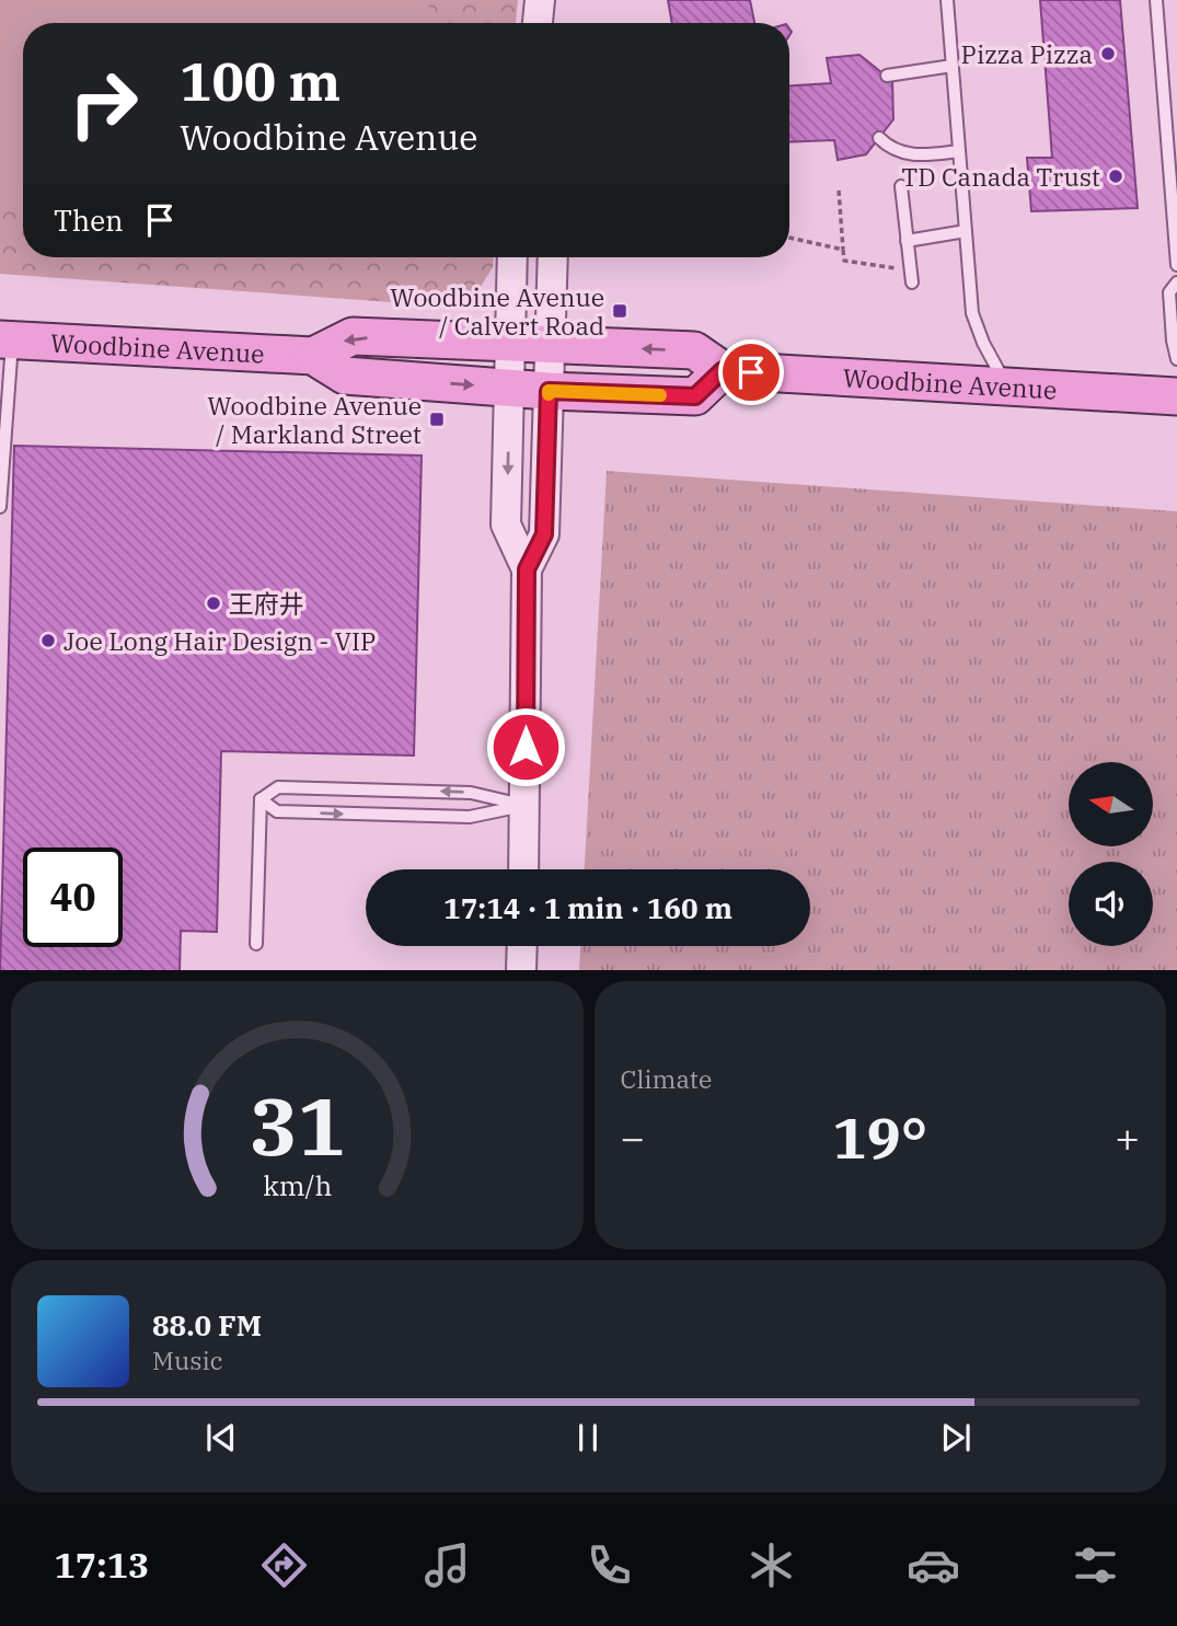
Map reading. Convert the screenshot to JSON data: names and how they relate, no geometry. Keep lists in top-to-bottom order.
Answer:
{
  "streets": {
    "main road": ["Woodbine Avenue"]
  },
  "places": {
    "other": [
      "Pizza Pizza",
      "TD Canada Trust",
      "王府井",
      "Joe Long Hair Design - VIP"
    ],
    "transit": ["Woodbine Avenue / Calvert Road", "Woodbine Avenue / Markland Street"]
  },
  "north": "left",
  "page": {
    "turn": ["100 m", "Woodbine Avenue"],
    "then": "Then",
    "limit": "40",
    "trip": "17:14 · 1 min · 160 m",
    "tile": "Climate",
    "heat": ["−", "19°", "+"],
    "song": ["88.0 FM", "Music"],
    "tabs": "17:13",
    "gauge": ["31", "km/h"]
  }
}
